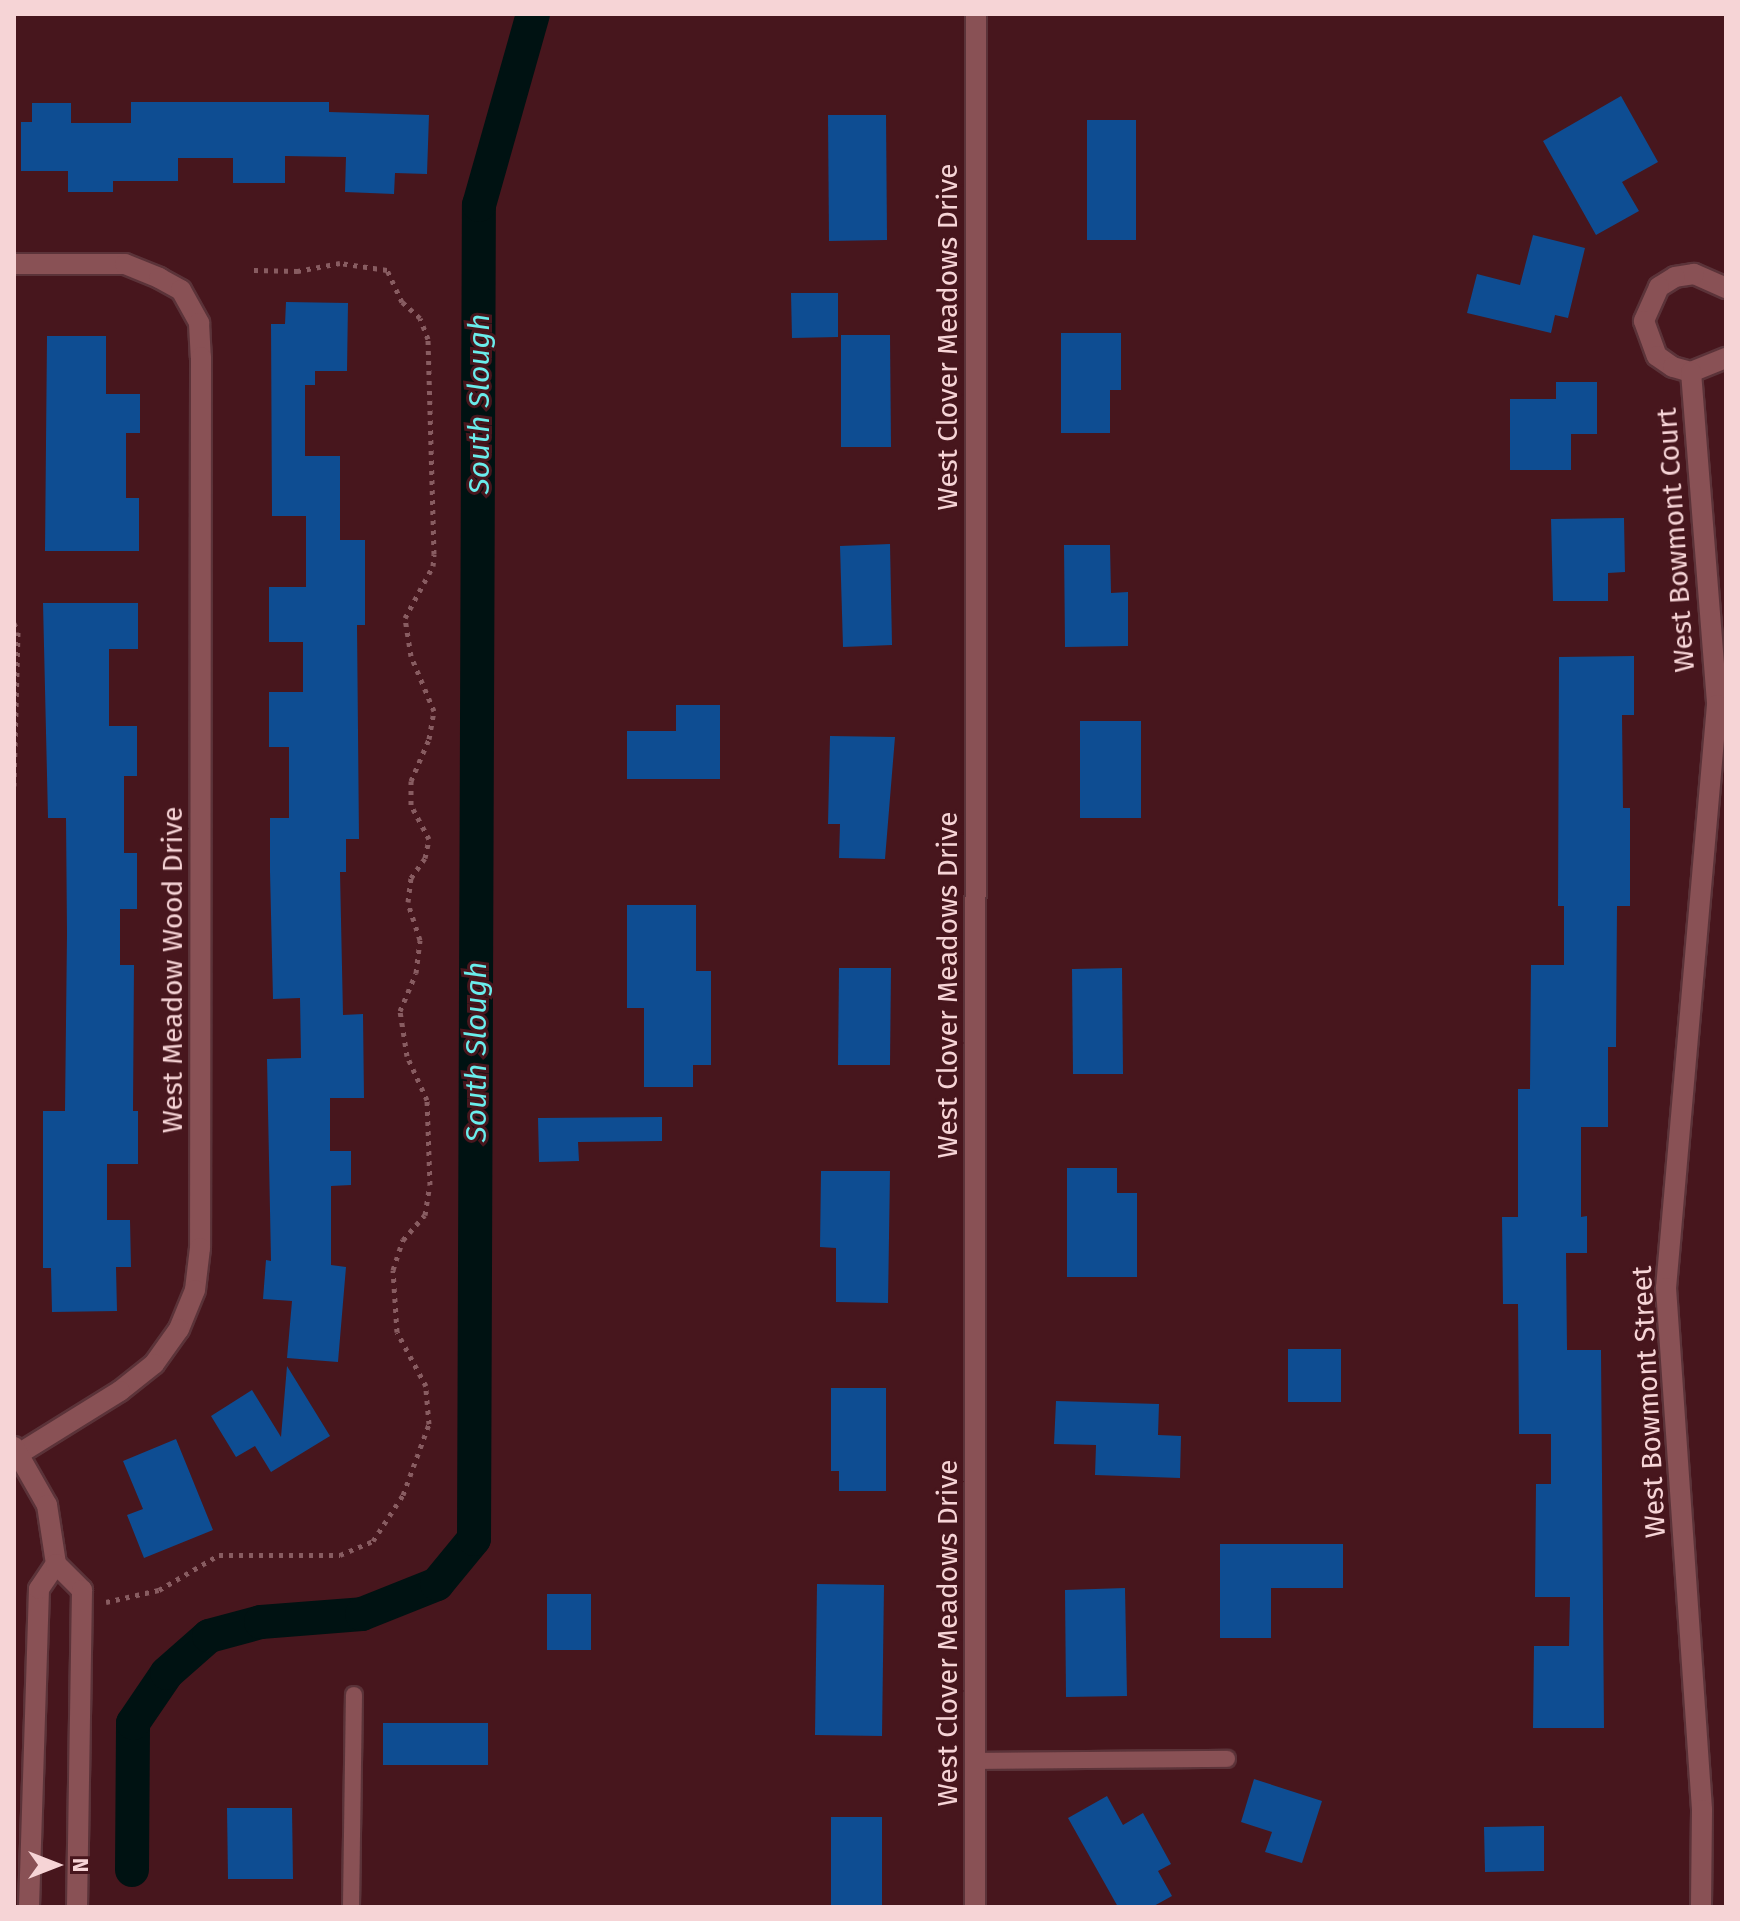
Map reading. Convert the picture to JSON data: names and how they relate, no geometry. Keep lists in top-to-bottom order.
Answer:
{
  "streets": {
    "street": [
      "West Clover Meadows Drive",
      "West Bowmont Court",
      "West Meadow Wood Drive",
      "West Bowmont Street"
    ]
  },
  "crossings": [
    ["West Bowmont Court", "West Bowmont Street"]
  ],
  "water": ["South Slough"],
  "north": "right"
}
